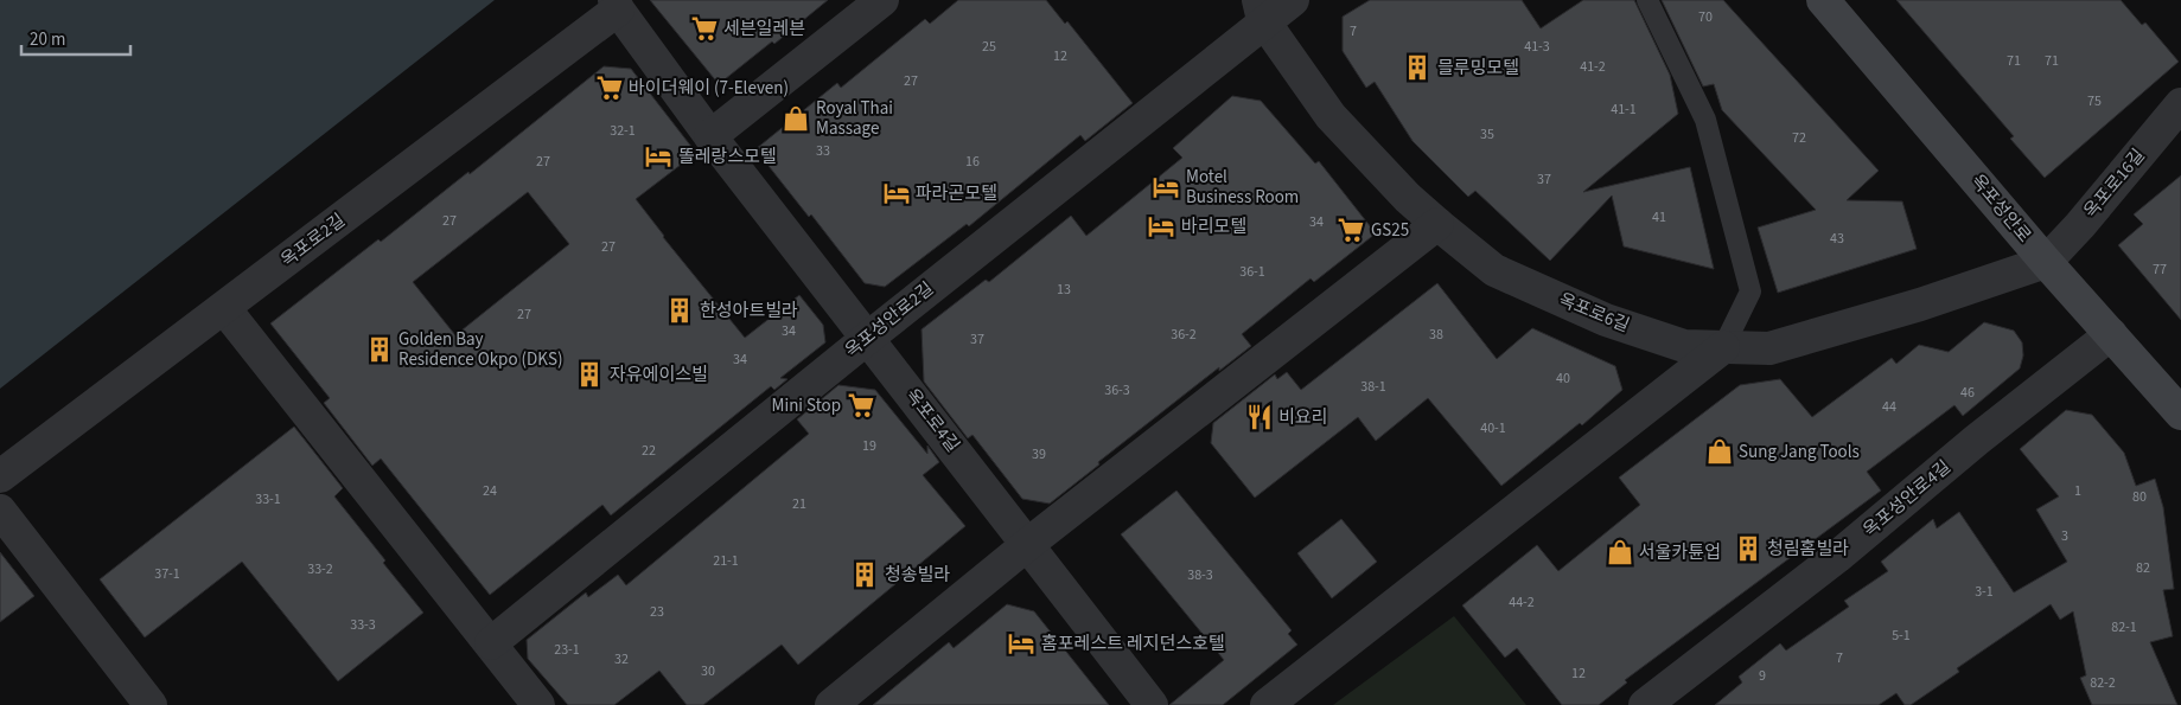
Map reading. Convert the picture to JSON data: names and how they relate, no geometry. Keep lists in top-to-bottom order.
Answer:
{
  "streets": {
    "street": [
      "옥포로16길",
      "옥포성안로",
      "옥포로2길",
      "옥포로6길",
      "옥포성안로2길",
      "옥포로4길",
      "옥포성안로4길"
    ]
  },
  "crossings": [
    ["옥포로16길", "옥포성안로"],
    ["옥포로16길", "옥포로6길"],
    ["옥포성안로", "옥포로6길"],
    ["옥포성안로", "옥포성안로4길"],
    ["옥포로2길", "옥포로4길"],
    ["옥포로6길", "옥포성안로2길"],
    ["옥포성안로2길", "옥포로4길"]
  ],
  "places": {
    "supermarket": [
      "세븐일레븐",
      "바이더웨이 (7-Eleven)",
      "GS25",
      "Mini Stop"
    ],
    "building": [
      "믈루밍모텔",
      "한성아트빌라",
      "Golden Bay Residence Okpo (DKS)",
      "자유에이스빌",
      "청림홈빌라",
      "청송빌라"
    ],
    "shop": ["Royal Thai Massage", "Sung Jang Tools", "서울카튠업"],
    "hotel": [
      "똘레랑스모텔",
      "Motel Business Room",
      "파라곤모텔",
      "바리모텔",
      "홈포레스트 레지던스호텔"
    ],
    "restaurant": ["비요리"]
  },
  "house_numbers": [
    "70",
    "7",
    "25",
    "41-3",
    "12",
    "71",
    "71",
    "41-2",
    "27",
    "75",
    "41-1",
    "32-1",
    "35",
    "72",
    "33",
    "27",
    "16",
    "37",
    "41",
    "27",
    "34",
    "43",
    "27",
    "77",
    "36-1",
    "13",
    "27",
    "34",
    "36-2",
    "38",
    "37",
    "34",
    "40",
    "38-1",
    "36-3",
    "46",
    "44",
    "40-1",
    "19",
    "22",
    "39",
    "24",
    "1",
    "80",
    "33-1",
    "21",
    "3",
    "21-1",
    "82",
    "33-2",
    "37-1",
    "38-3",
    "3-1",
    "44-2",
    "23",
    "33-3",
    "82-1",
    "5-1",
    "23-1",
    "7",
    "32",
    "30",
    "12",
    "9",
    "82-2"
  ],
  "scale_bar": "20 m"
}
